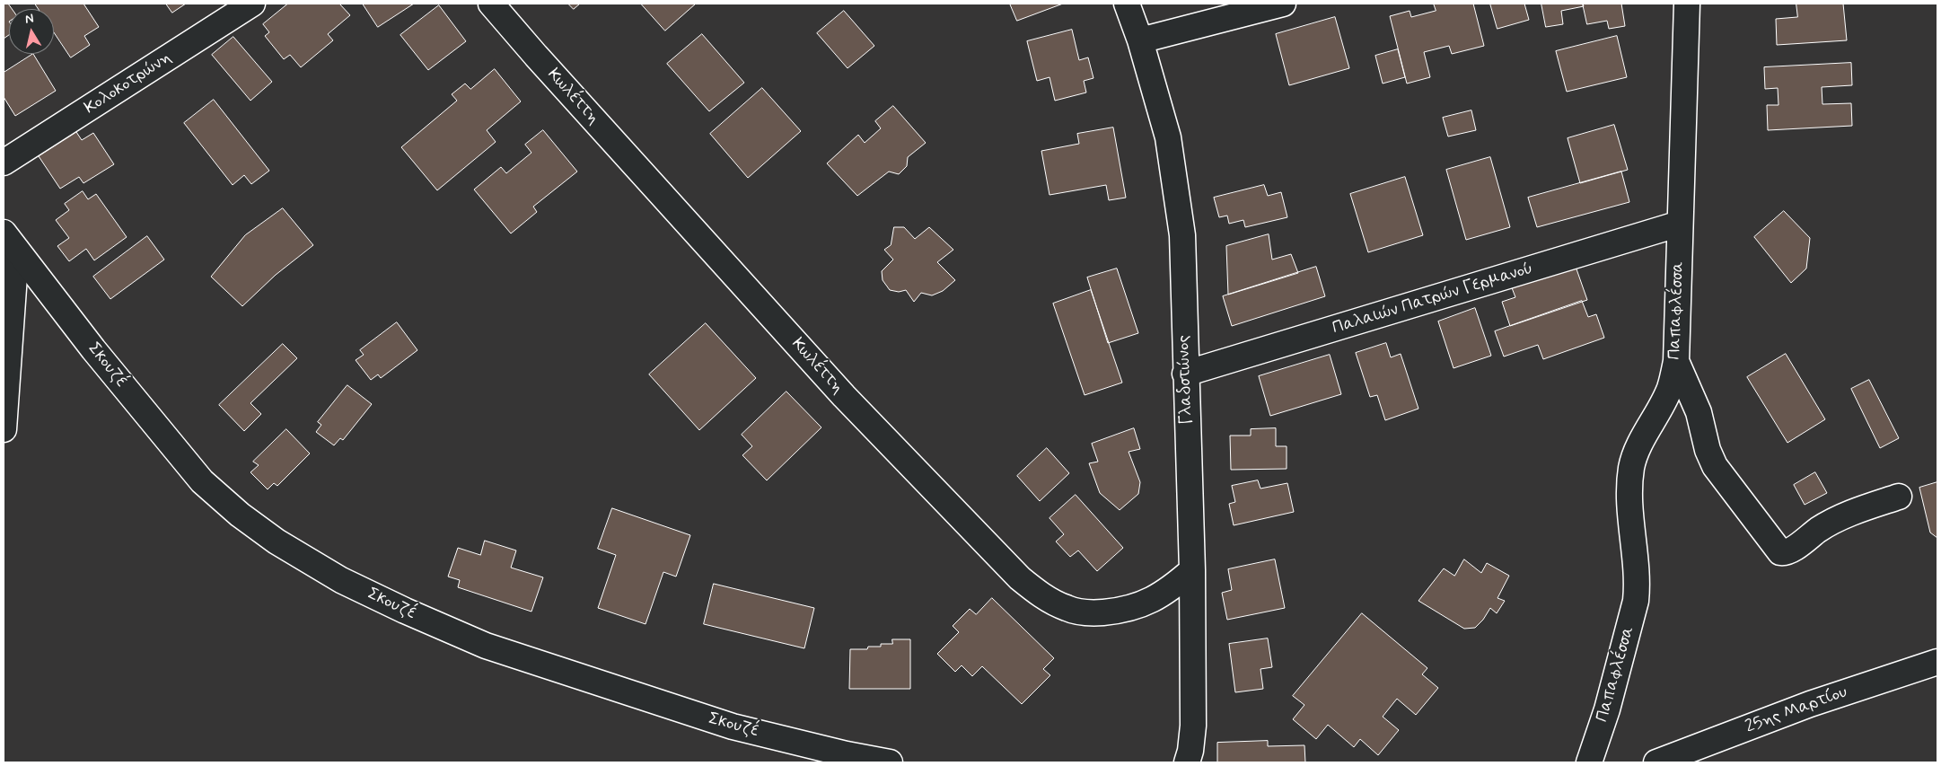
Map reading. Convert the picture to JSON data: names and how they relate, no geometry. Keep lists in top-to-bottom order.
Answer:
{
  "streets": {
    "street": [
      "Κολοκοτρώνη",
      "Κωλέττη",
      "Παλαιών Πατρών Γερμανού",
      "Παπαφλέσσα",
      "Σκουζέ",
      "Γλαδστώνος",
      "25ης Μαρτίου"
    ]
  },
  "crossings": [
    ["Κωλέττη", "Γλαδστώνος"],
    ["Παλαιών Πατρών Γερμανού", "Παπαφλέσσα"],
    ["Παλαιών Πατρών Γερμανού", "Γλαδστώνος"]
  ],
  "north": "top"
}
